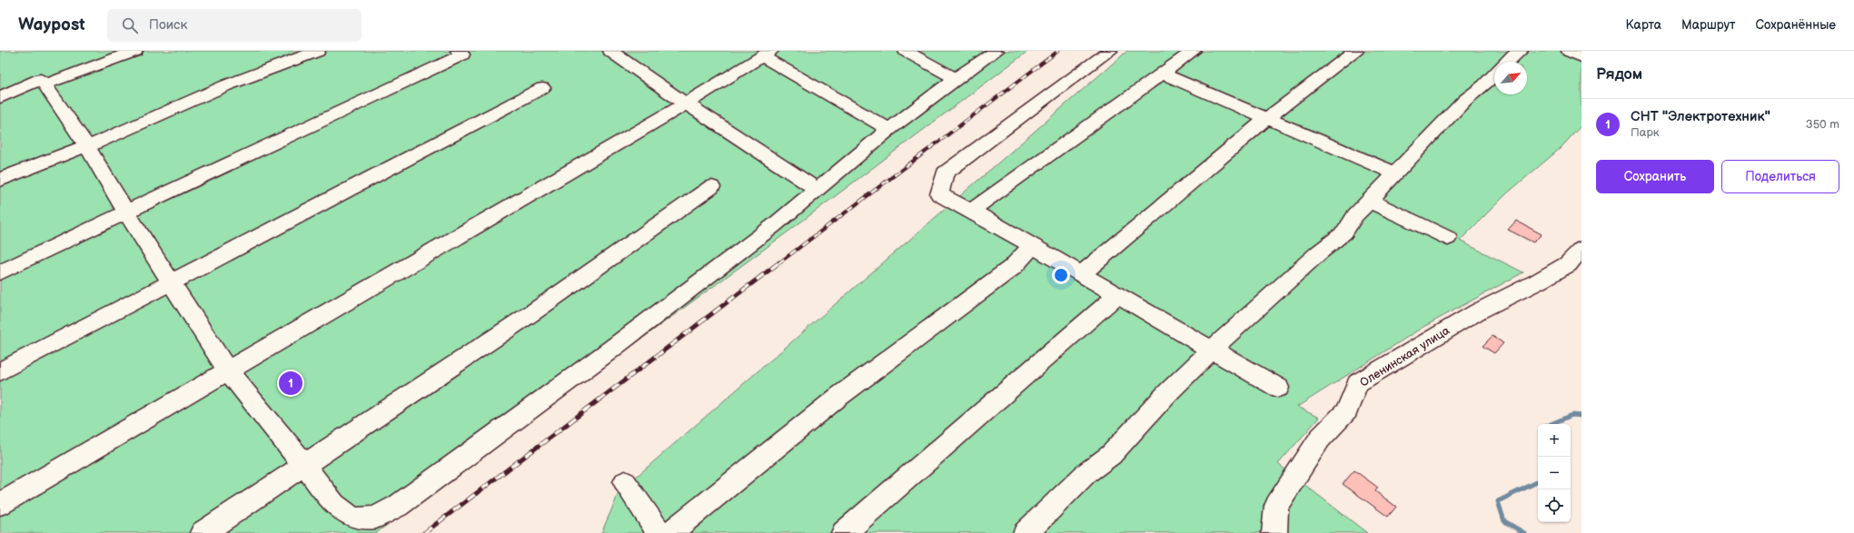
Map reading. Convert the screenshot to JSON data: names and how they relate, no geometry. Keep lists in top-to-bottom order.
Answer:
{
  "streets": {
    "street": ["Оленинская улица"]
  },
  "north": "top right",
  "page": {
    "header": "Waypost",
    "search": "Поиск",
    "nav": ["Карта", "Маршрут", "Сохранённые"],
    "heading": "Рядом",
    "list": [
      {
        "mark": "1",
        "name": "СНТ \"Электротехник\"",
        "note": "Парк",
        "value": "350 m"
      }
    ],
    "buttons": ["Сохранить", "Поделиться"],
    "pins": "1",
    "map_buttons": ["+", "−"]
  }
}
